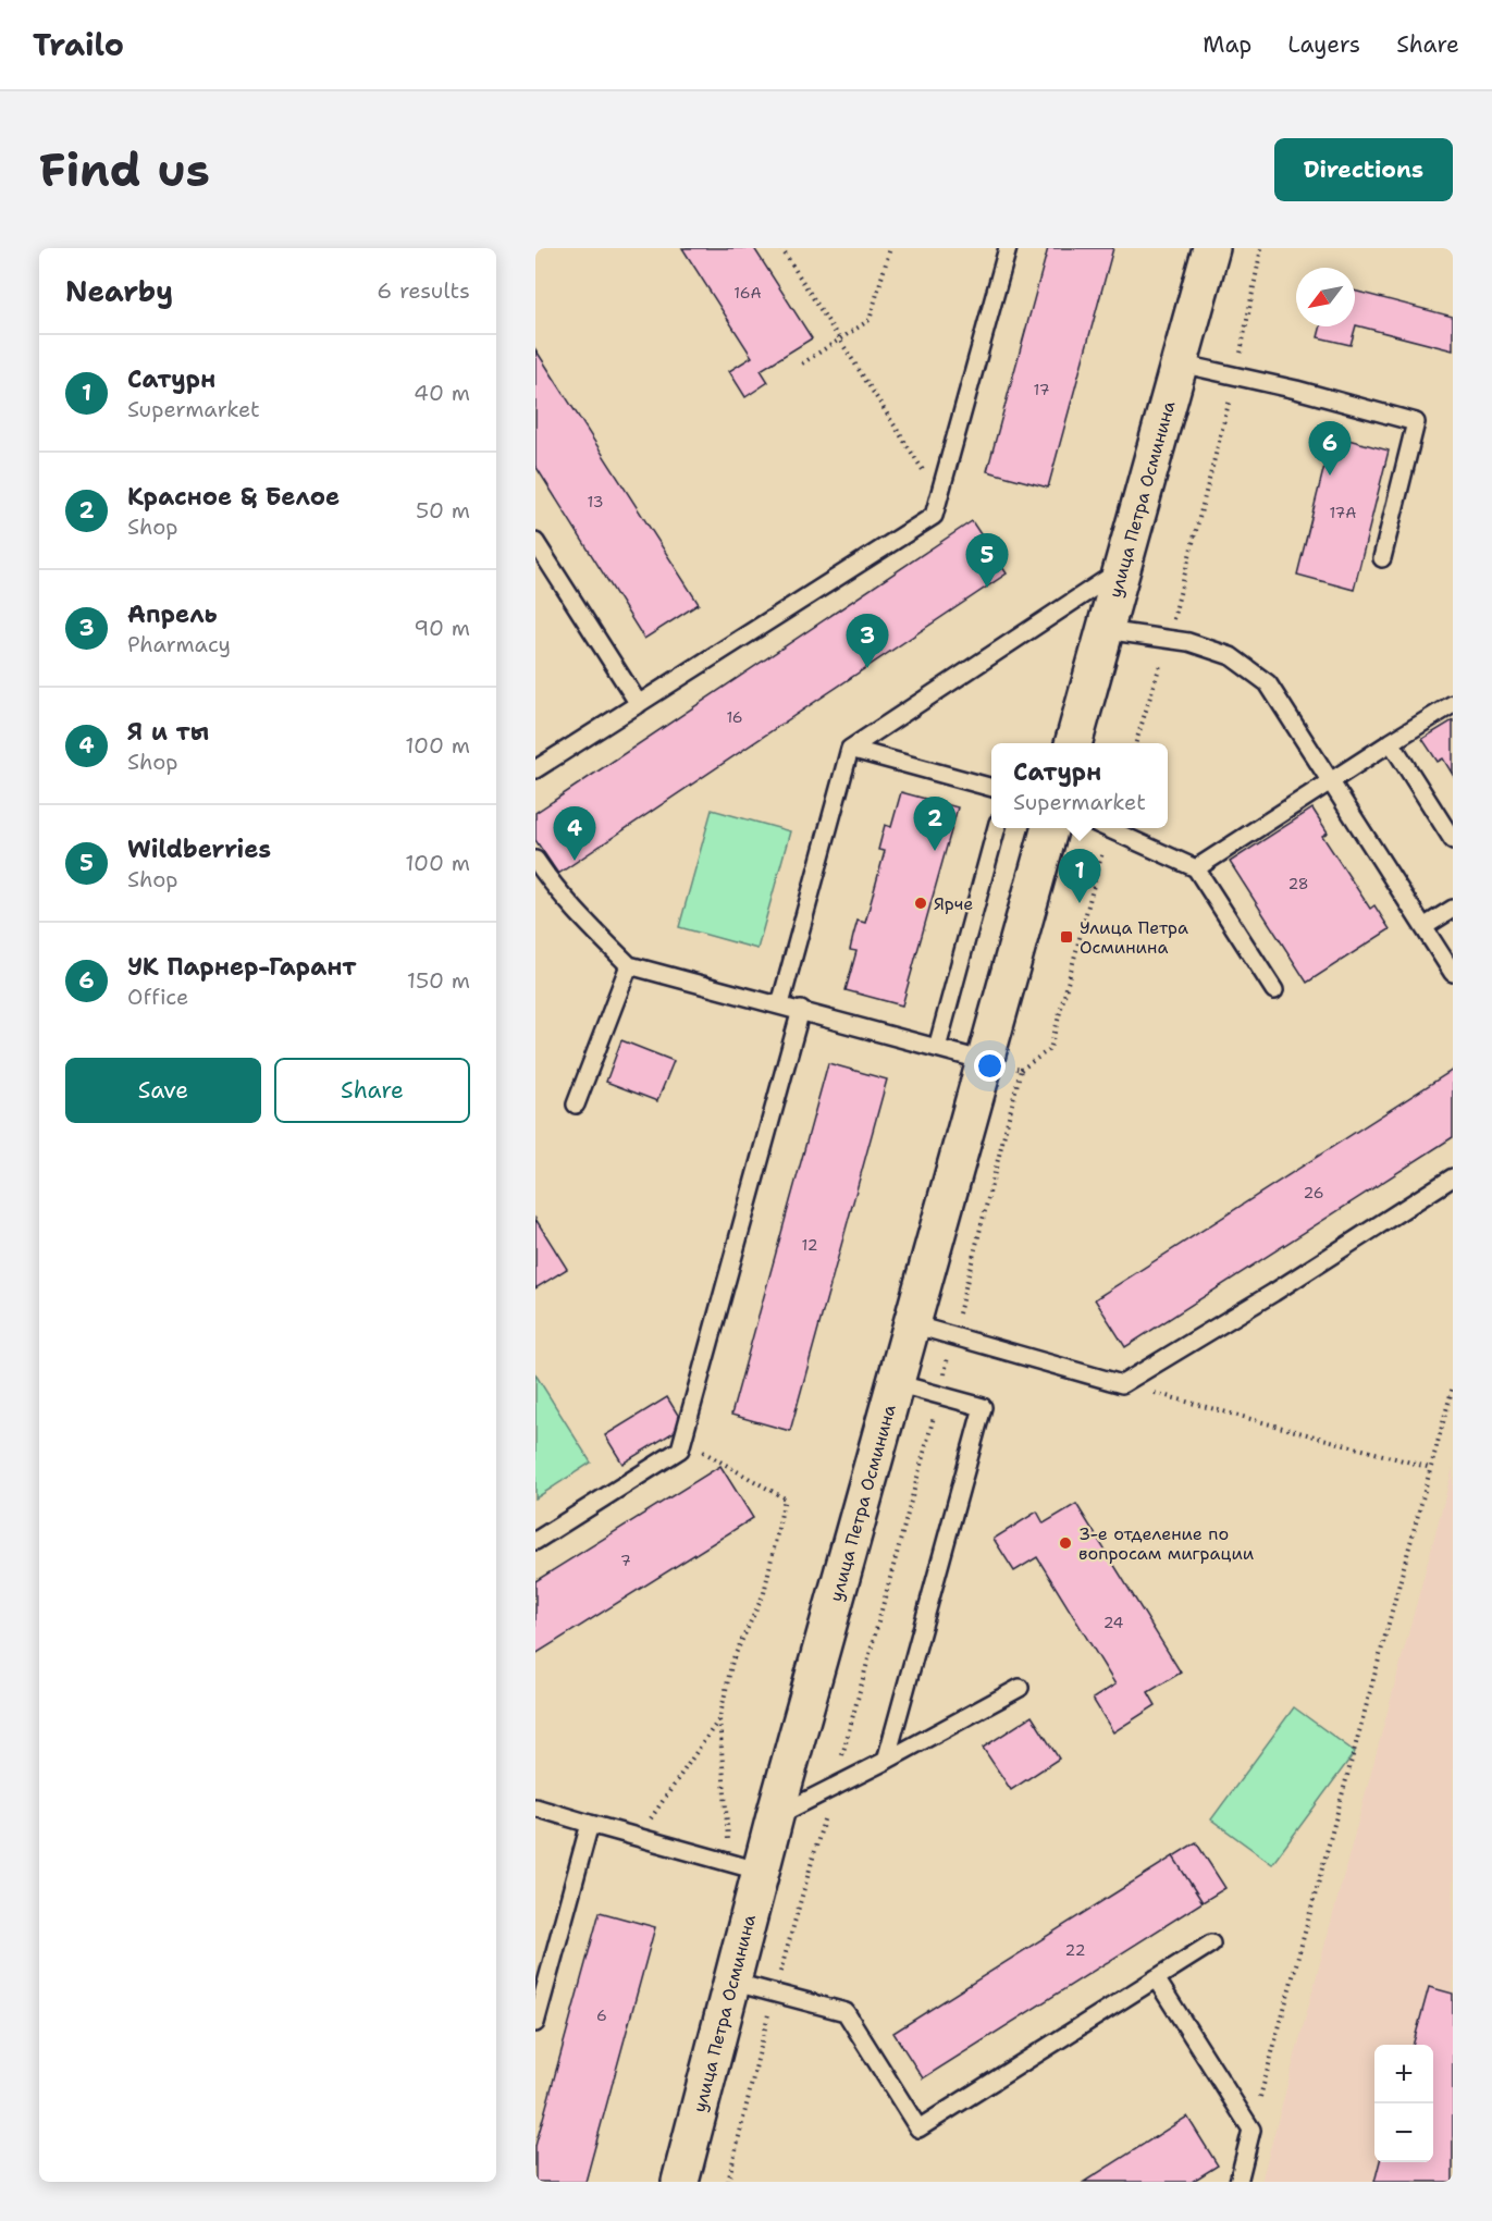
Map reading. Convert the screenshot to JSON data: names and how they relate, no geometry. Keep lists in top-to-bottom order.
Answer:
{
  "streets": {
    "main road": ["улица Петра Осминина"]
  },
  "places": {
    "other": ["Ярче", "3-е отделение по вопросам миграции"],
    "transit": ["Улица Петра Осминина"]
  },
  "house_numbers": [
    "16А",
    "17",
    "13",
    "17А",
    "16",
    "28",
    "26",
    "12",
    "7",
    "24",
    "22",
    "6"
  ],
  "north": "bottom left",
  "page": {
    "header": "Trailo",
    "nav": ["Map", "Layers", "Share"],
    "buttons": [
      "Directions",
      ["Save", "Share"]
    ],
    "title": "Find us",
    "heading": ["Nearby", "6 results"],
    "list": [
      {
        "mark": "1",
        "name": "Сатурн",
        "note": "Supermarket",
        "value": "40 m"
      },
      {
        "mark": "2",
        "name": "Красное & Белое",
        "note": "Shop",
        "value": "50 m"
      },
      {
        "mark": "3",
        "name": "Апрель",
        "note": "Pharmacy",
        "value": "90 m"
      },
      {
        "mark": "4",
        "name": "Я и ты",
        "note": "Shop",
        "value": "100 m"
      },
      {
        "mark": "5",
        "name": "Wildberries",
        "note": "Shop",
        "value": "100 m"
      },
      {
        "mark": "6",
        "name": "УК Парнер-Гарант",
        "note": "Office",
        "value": "150 m"
      }
    ],
    "pins": [
      "6",
      "5",
      "3",
      "2",
      "4",
      "1"
    ],
    "popup": ["Сатурн", "Supermarket"],
    "map_buttons": ["+", "−"]
  }
}
